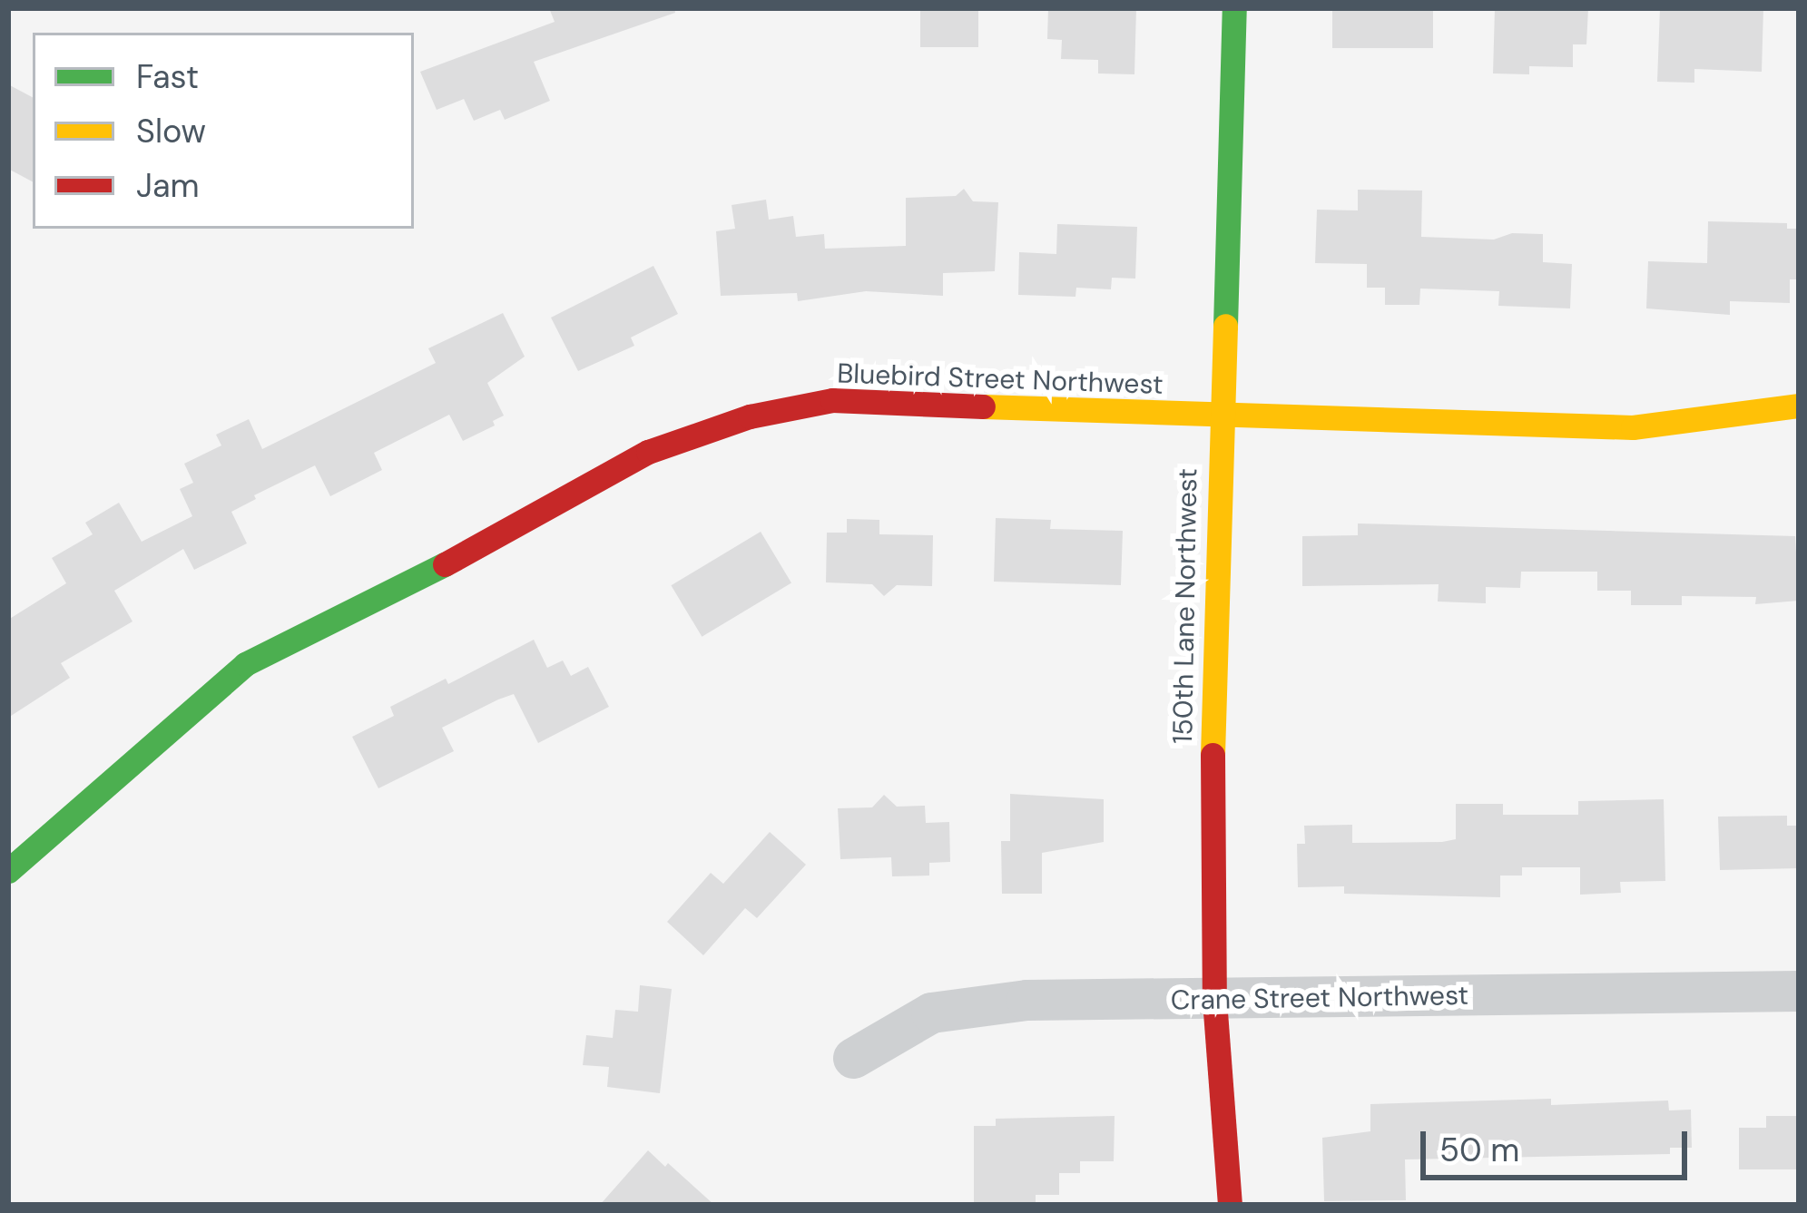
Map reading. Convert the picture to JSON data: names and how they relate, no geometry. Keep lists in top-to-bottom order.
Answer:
{
  "streets": {
    "street": ["Bluebird Street Northwest", "150th Lane Northwest", "Crane Street Northwest"]
  },
  "crossings": [
    ["Bluebird Street Northwest", "150th Lane Northwest"],
    ["150th Lane Northwest", "Crane Street Northwest"]
  ],
  "legend": ["Fast", "Slow", "Jam"],
  "scale_bar": "50 m"
}
